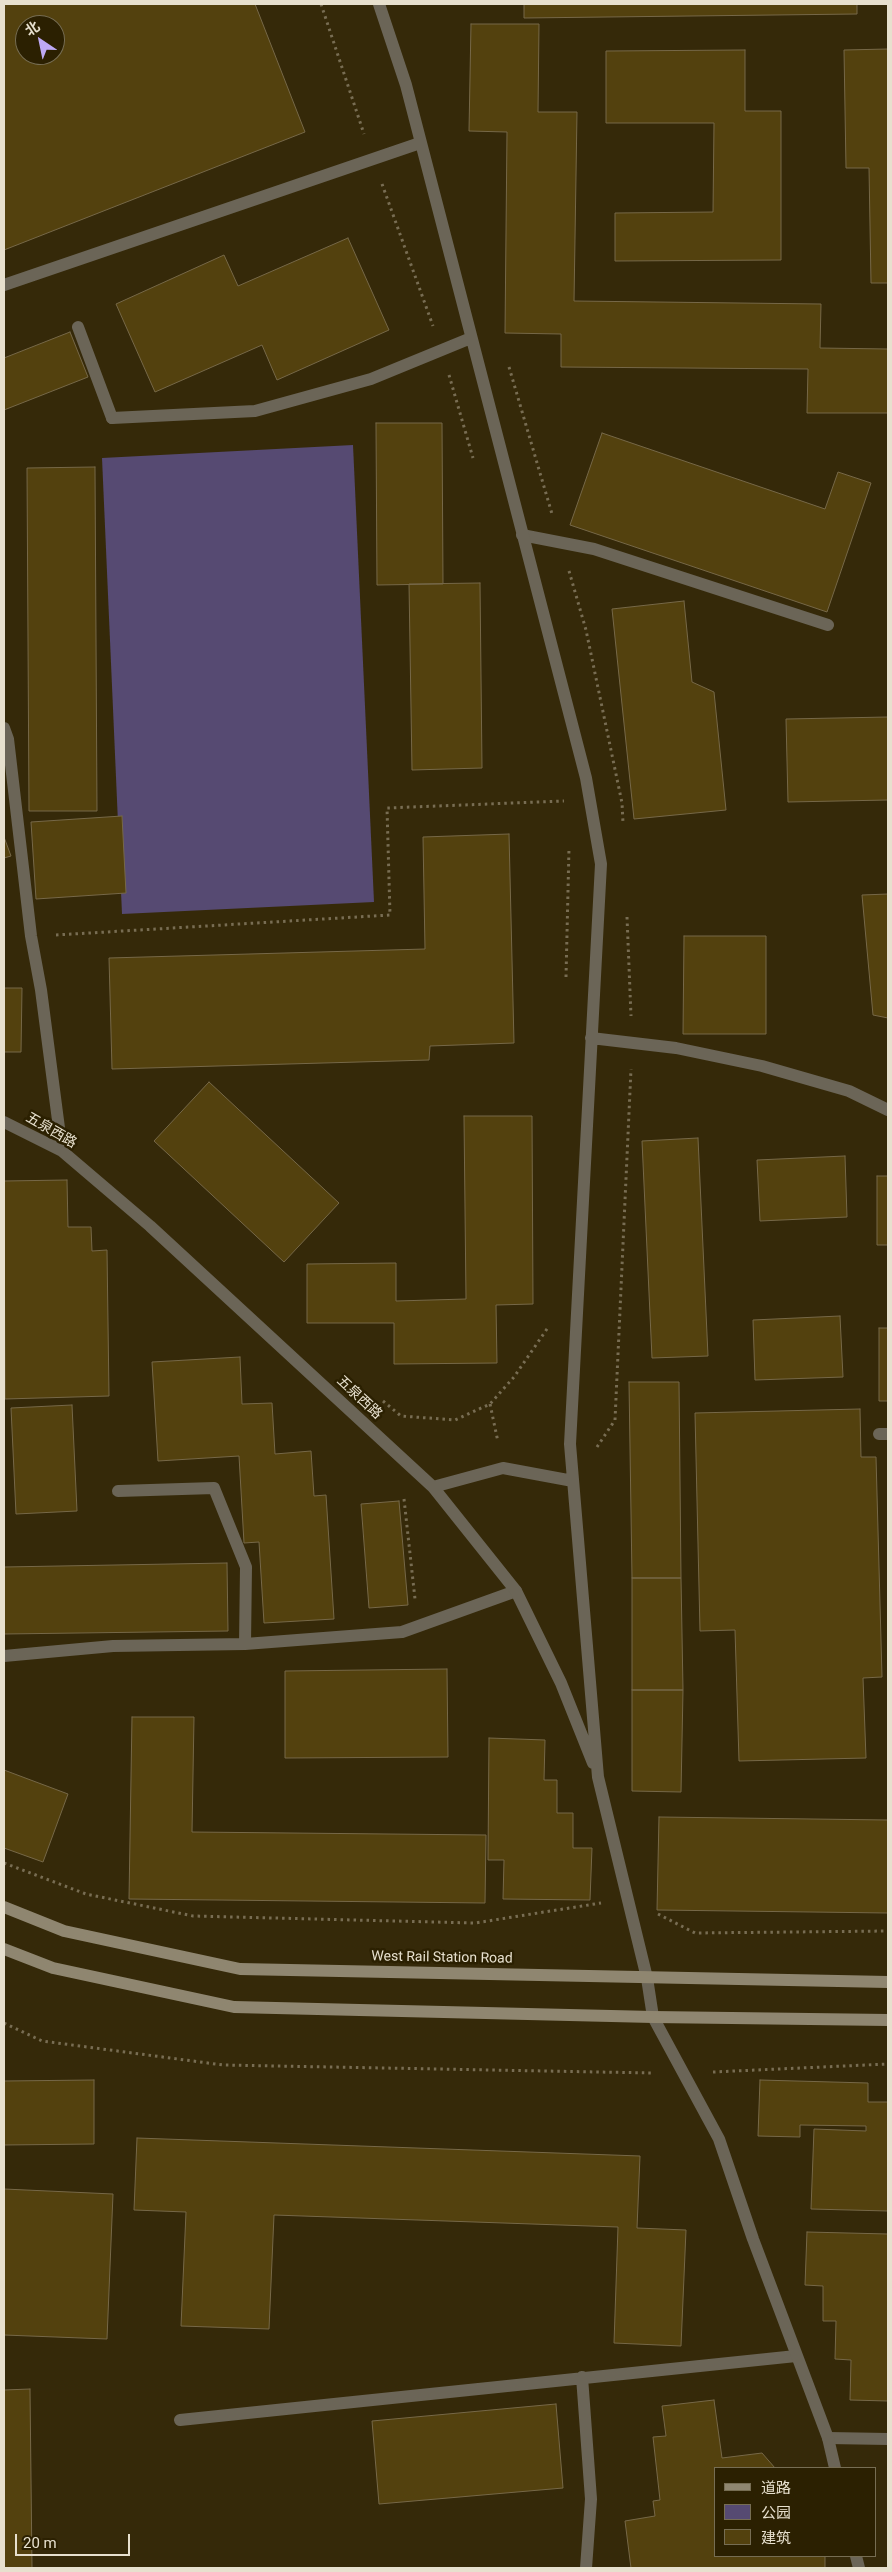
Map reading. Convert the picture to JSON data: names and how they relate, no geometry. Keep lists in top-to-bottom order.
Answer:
{
  "streets": {
    "main road": ["West Rail Station Road"],
    "street": ["五泉西路"]
  },
  "legend": ["道路", "公园", "建筑"],
  "scale_bar": "20 m",
  "north": "top left"
}
